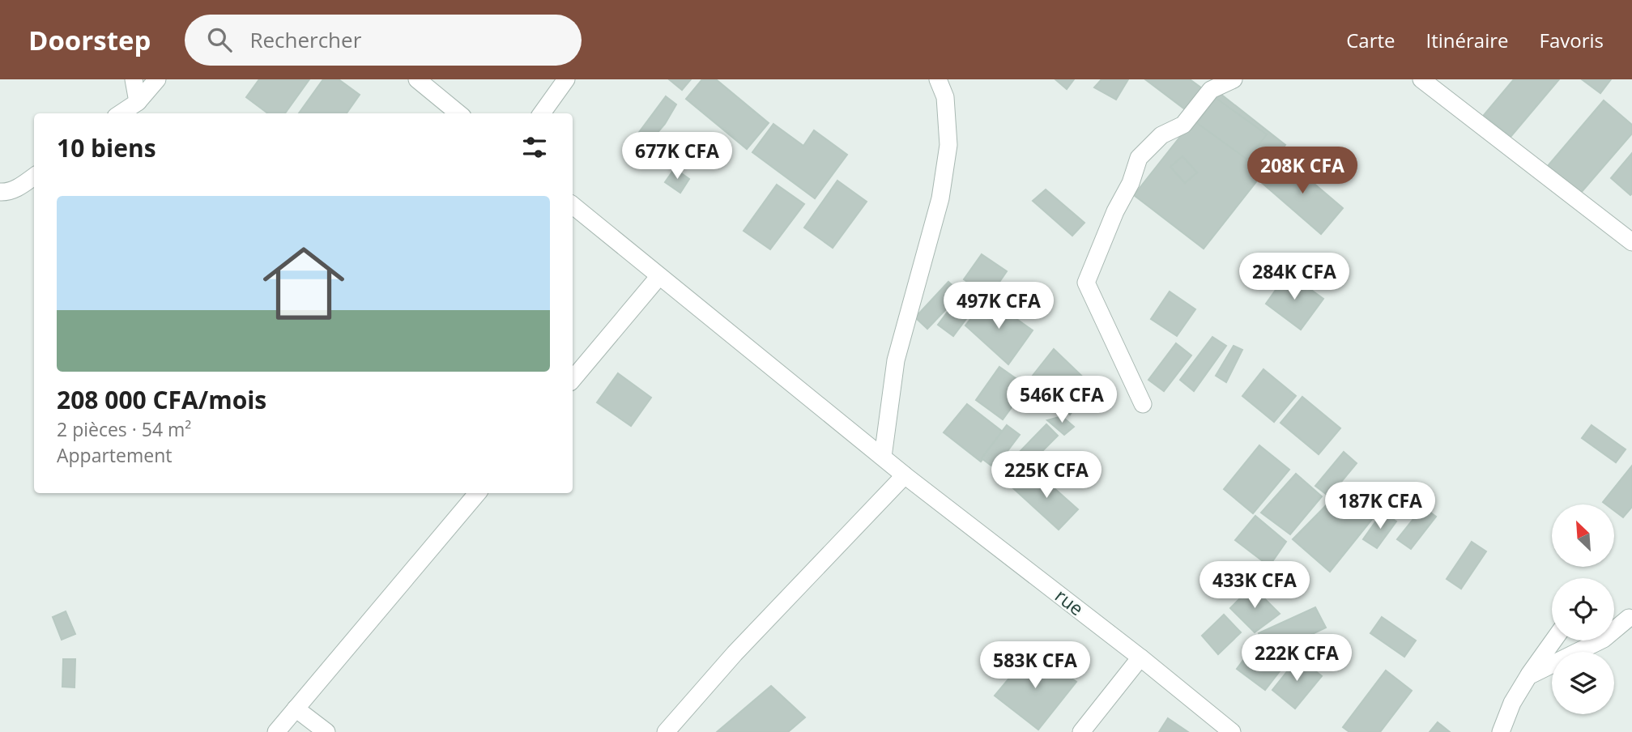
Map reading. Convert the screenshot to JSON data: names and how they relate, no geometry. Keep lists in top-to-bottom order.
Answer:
{
  "streets": {
    "street": ["rue"]
  },
  "north": "top left",
  "page": {
    "header": "Doorstep",
    "search": "Rechercher",
    "nav": ["Carte", "Itinéraire", "Favoris"],
    "heading": "10 biens",
    "price": [
      "677K CFA",
      "208K CFA",
      "284K CFA",
      "497K CFA",
      "546K CFA",
      "225K CFA",
      "187K CFA",
      "433K CFA",
      "222K CFA",
      "583K CFA"
    ],
    "list": [
      {
        "name": "208 000 CFA/mois",
        "note": "2 pièces · 54 m² · Appartement"
      }
    ]
  }
}
